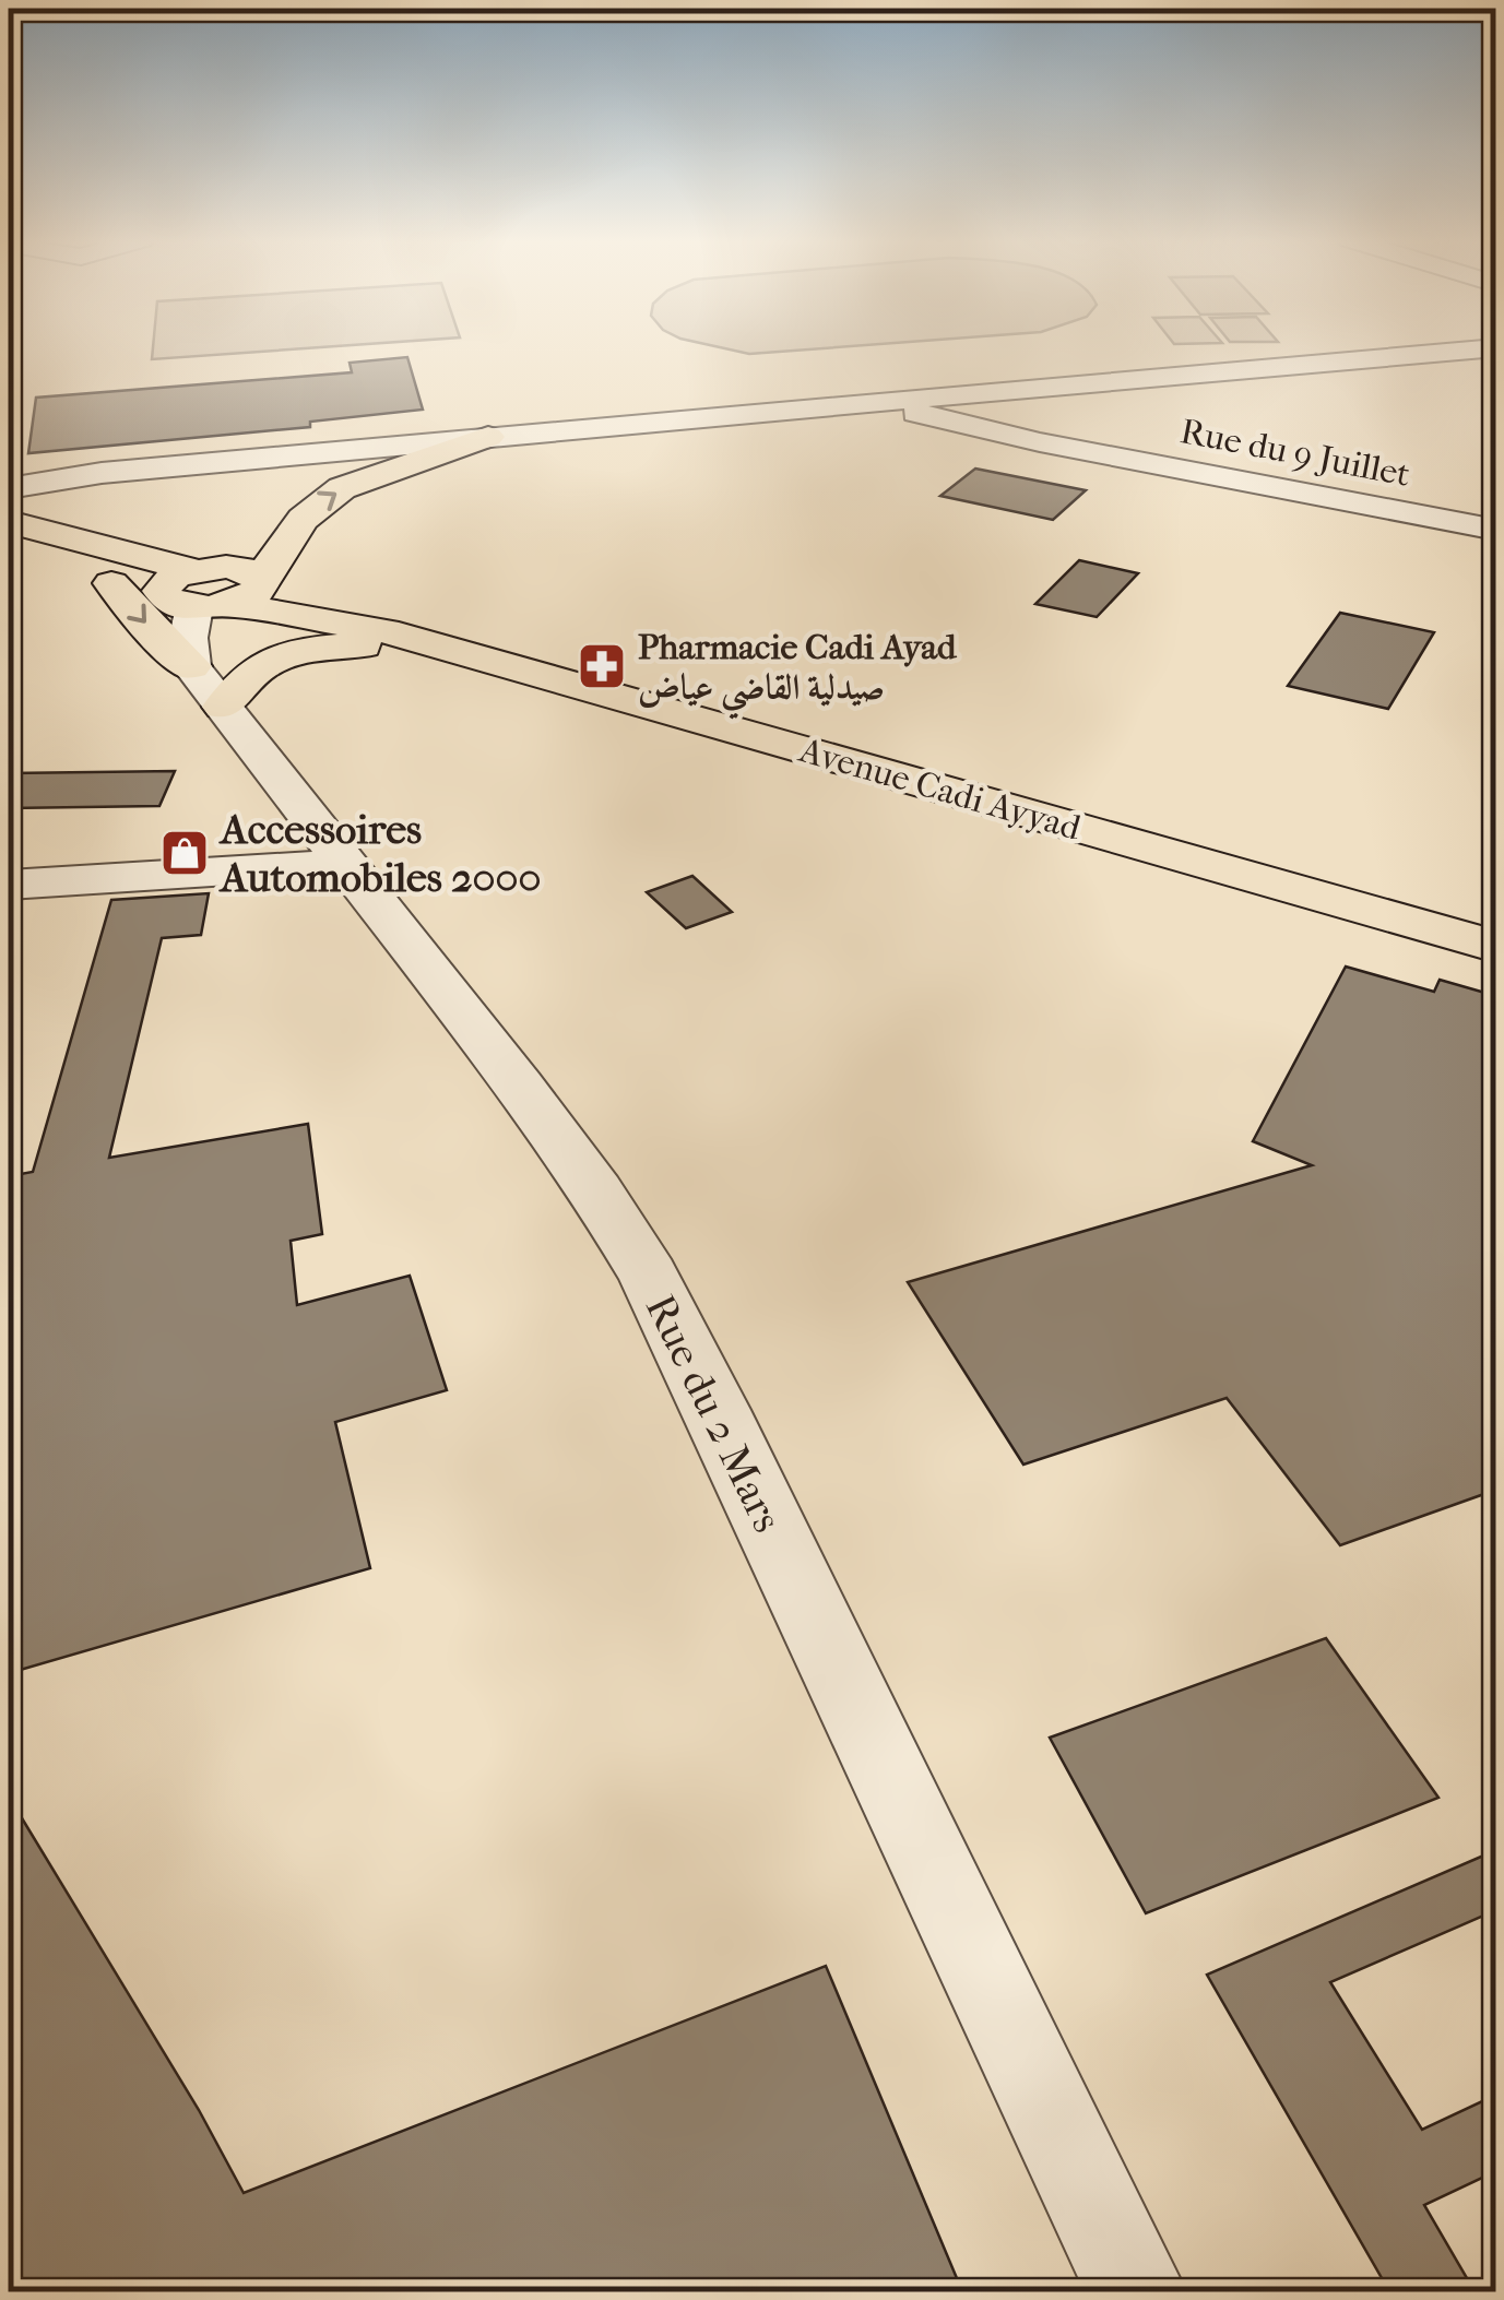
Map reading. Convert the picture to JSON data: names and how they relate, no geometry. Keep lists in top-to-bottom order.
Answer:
{
  "streets": {
    "main road": ["Avenue Cadi Ayyad"],
    "street": ["Rue du 9 Juillet", "Rue du 2 Mars"]
  },
  "crossings": [
    ["Avenue Cadi Ayyad", "Rue du 2 Mars"]
  ],
  "places": {
    "pharmacy": ["Pharmacie Cadi Ayad صيدلية القاضي عياض"],
    "shop": ["Accessoires Automobiles 2000"]
  }
}
